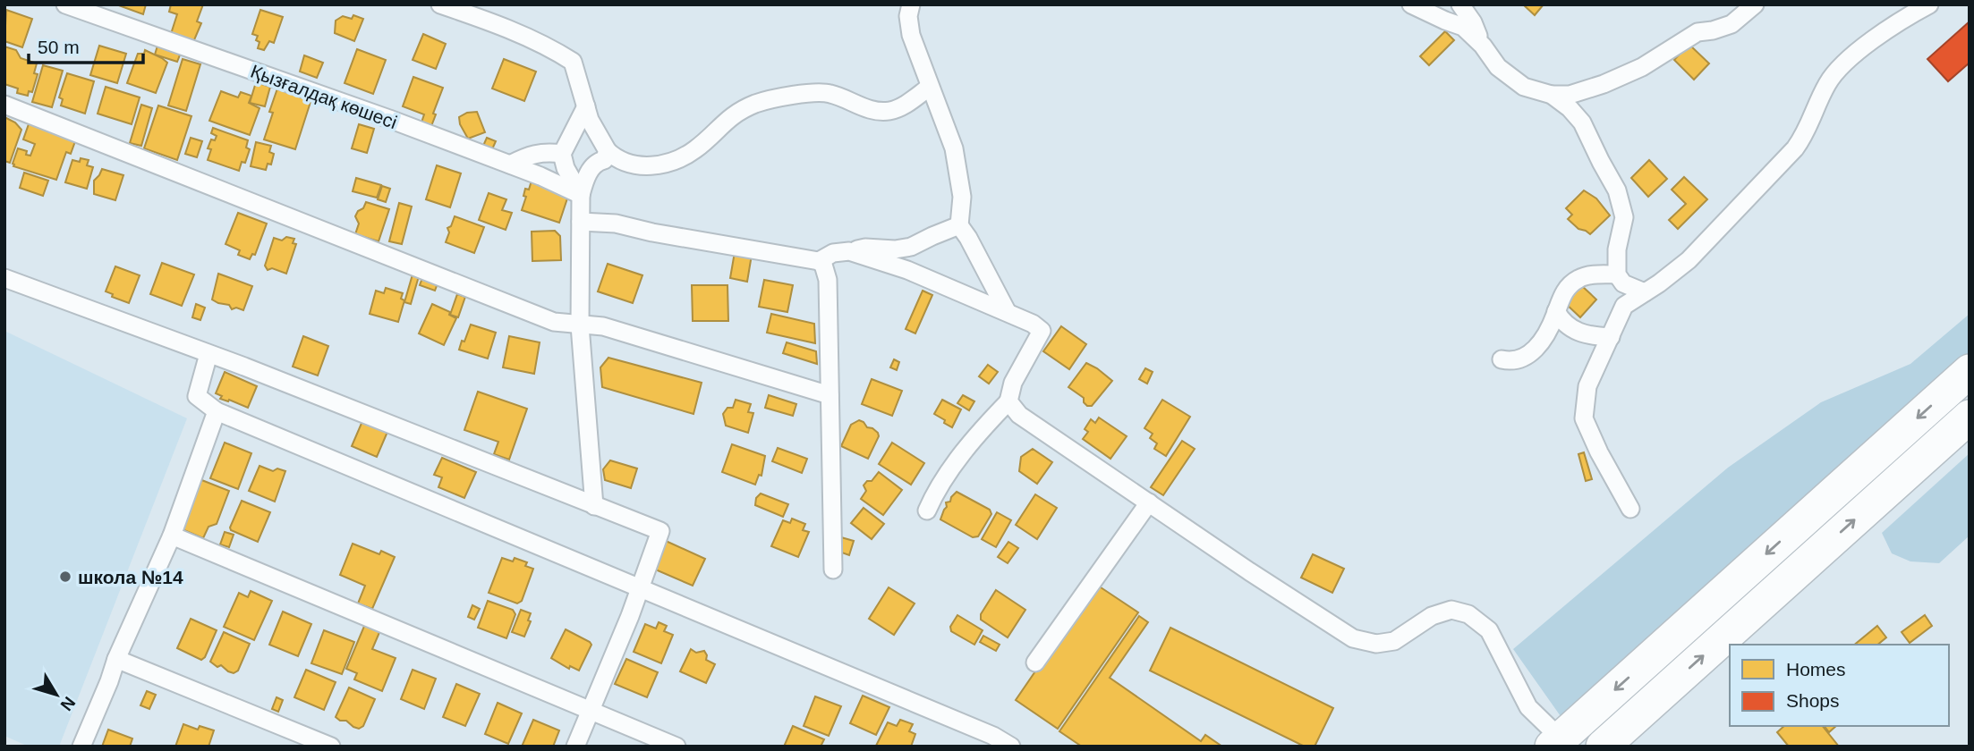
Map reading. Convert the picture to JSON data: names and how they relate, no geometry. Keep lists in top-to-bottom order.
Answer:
{
  "streets": {
    "street": ["Қызғалдақ көшесі"]
  },
  "places": ["школа №14"],
  "legend": ["Homes", "Shops"],
  "scale_bar": "50 m",
  "north": "bottom right"
}
